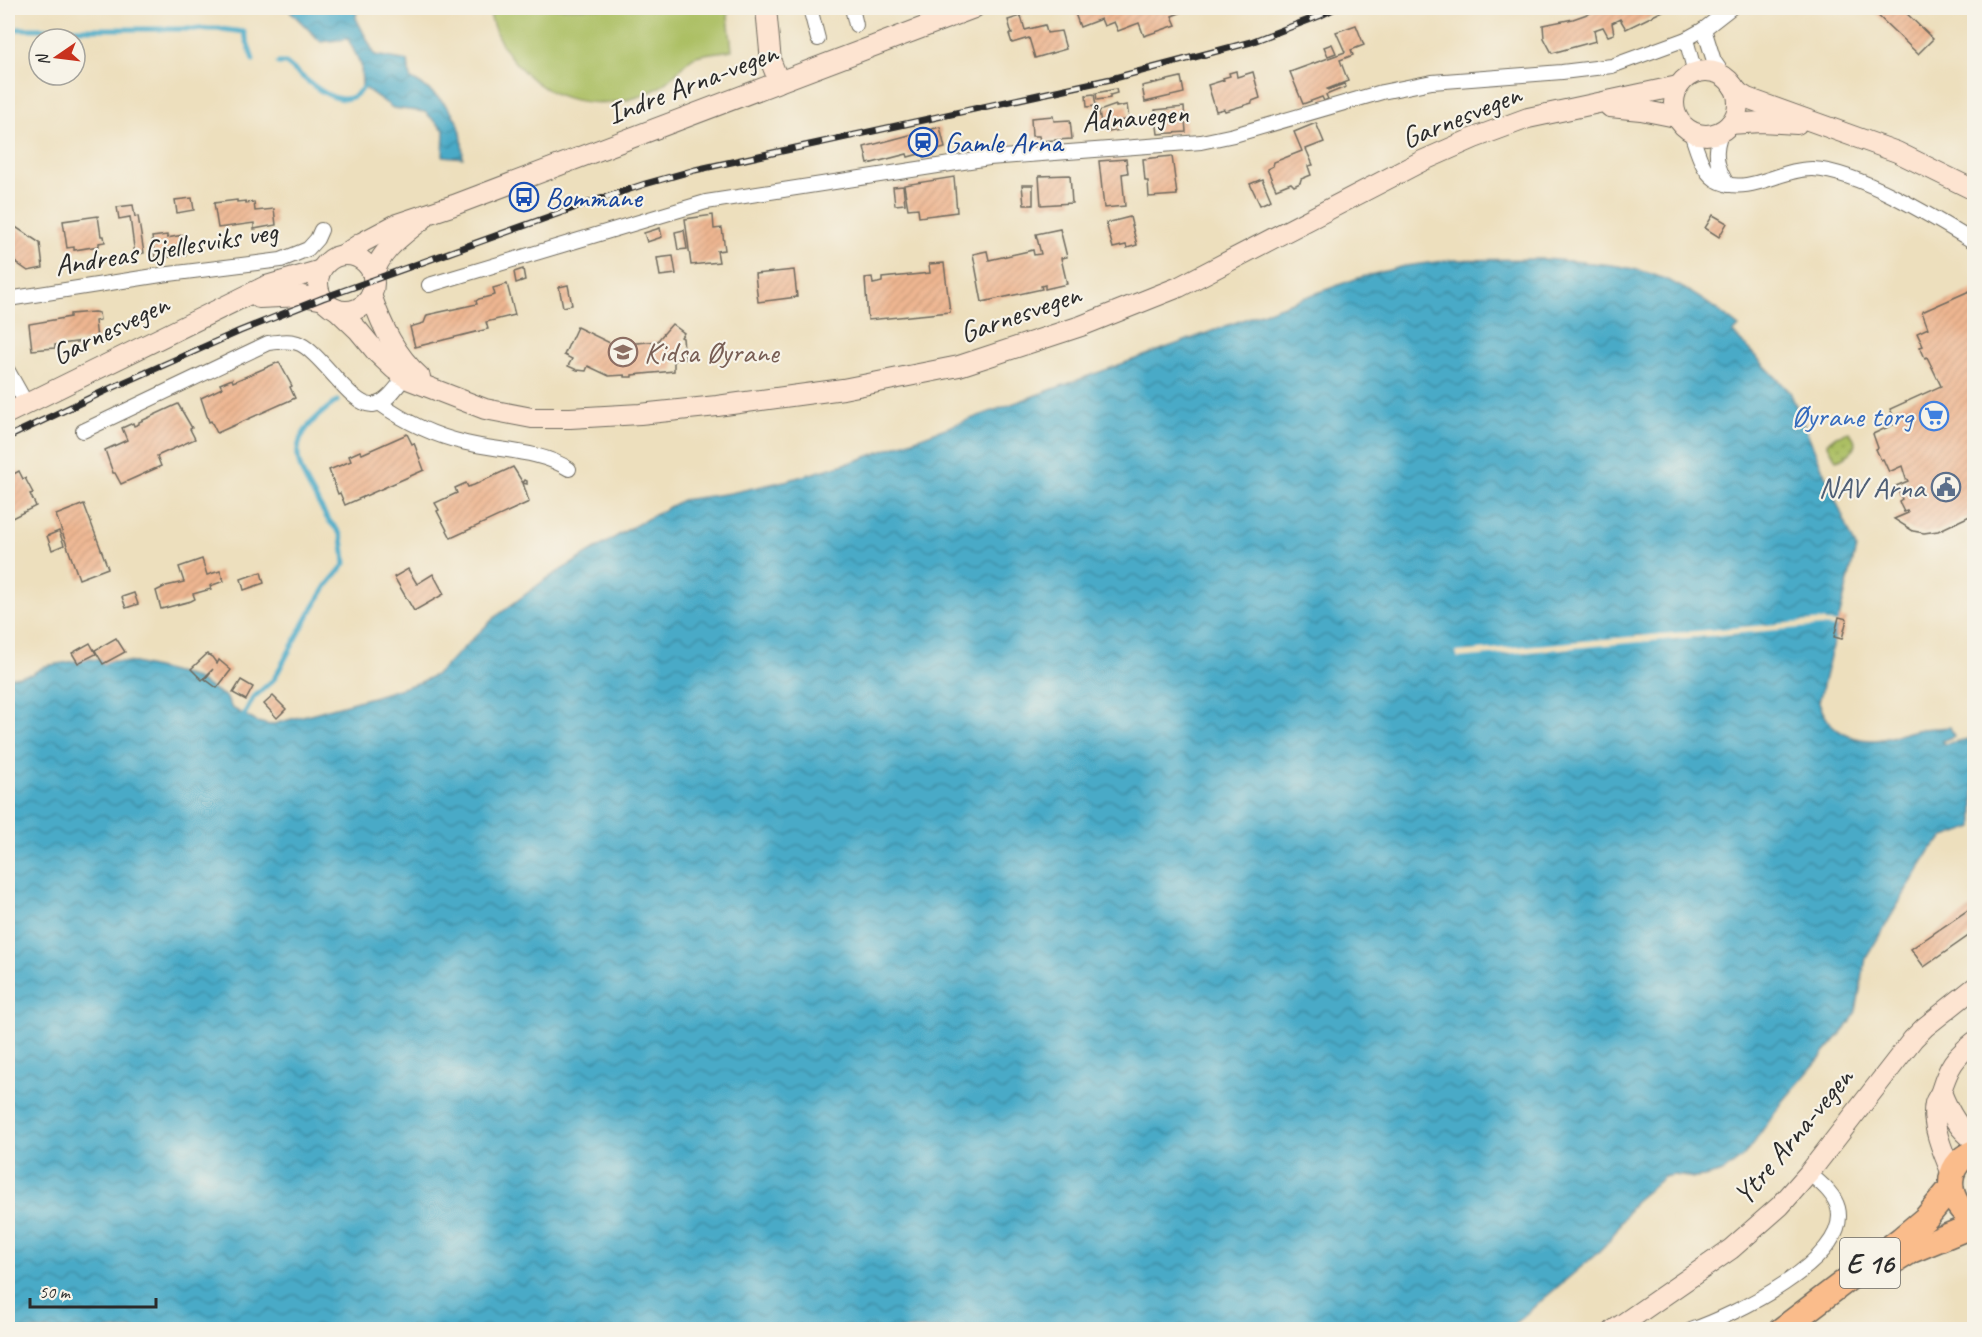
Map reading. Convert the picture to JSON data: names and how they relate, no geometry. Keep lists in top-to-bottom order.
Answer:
{
  "streets": {
    "highway": ["E 16"],
    "main road": ["Indre Arna-vegen", "Garnesvegen", "Ytre Arna-vegen"],
    "street": ["Ådnavegen", "Andreas Gjellesviks veg"]
  },
  "crossings": [
    ["Indre Arna-vegen", "Garnesvegen"]
  ],
  "places": {
    "station": ["Gamle Arna"],
    "bus stop": ["Bommane"],
    "school or university": ["Kidsa Øyrane"],
    "supermarket": ["Øyrane torg"],
    "public building": ["NAV Arna"]
  },
  "scale_bar": "50 m",
  "north": "left"
}
